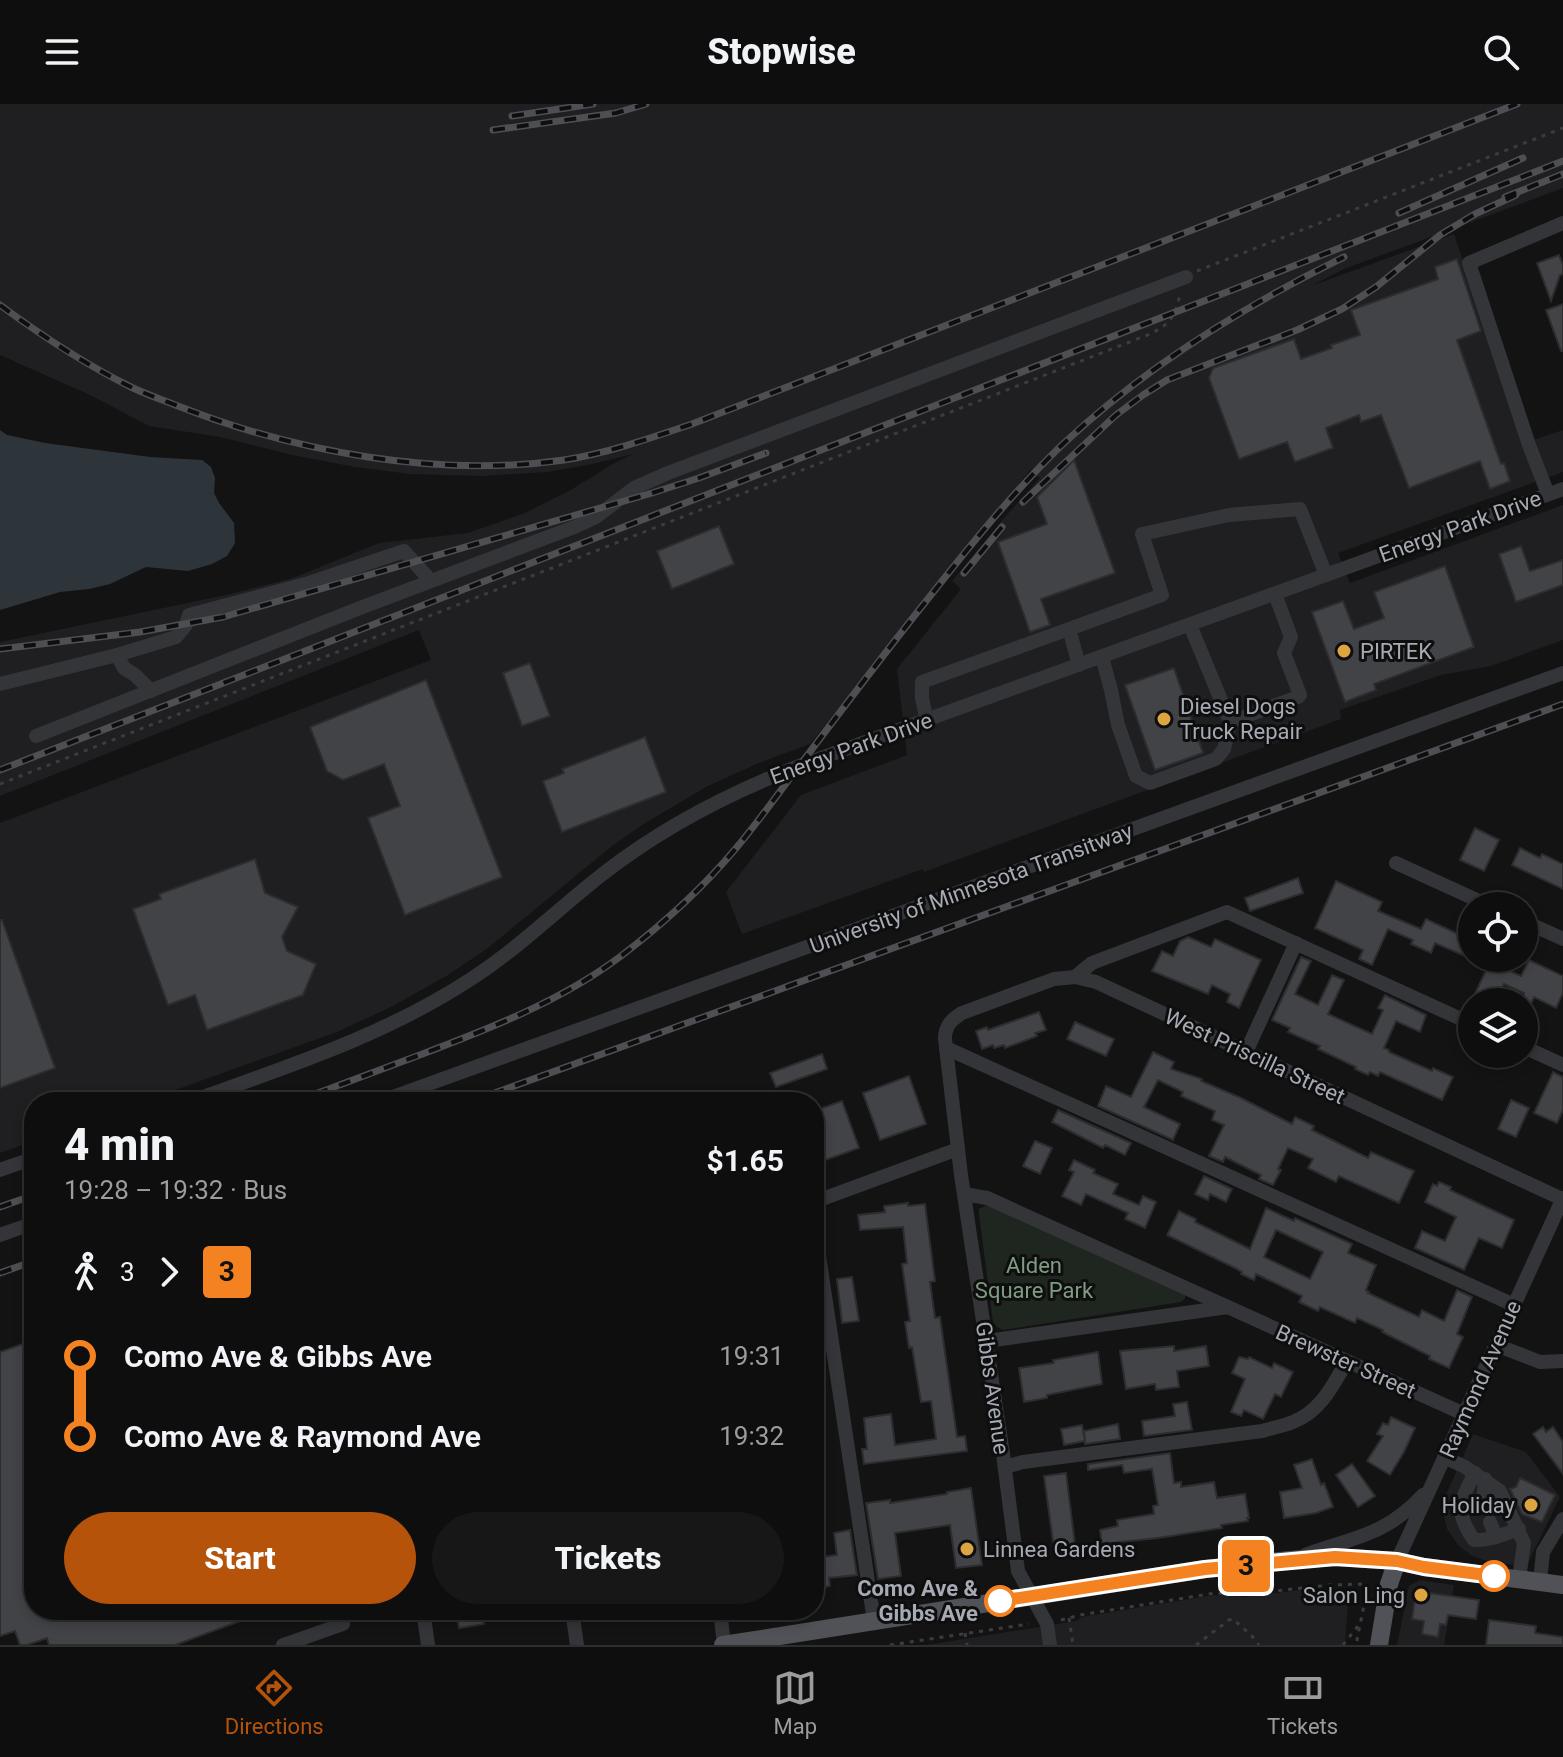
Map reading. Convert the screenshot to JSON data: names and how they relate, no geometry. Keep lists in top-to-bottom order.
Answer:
{
  "streets": {
    "street": [
      "Energy Park Drive",
      "University of Minnesota Transitway",
      "West Priscilla Street",
      "Brewster Street",
      "Raymond Avenue",
      "Gibbs Avenue"
    ]
  },
  "crossings": [
    ["West Priscilla Street", "Raymond Avenue"],
    ["West Priscilla Street", "Gibbs Avenue"],
    ["Brewster Street", "Raymond Avenue"],
    ["Brewster Street", "Gibbs Avenue"]
  ],
  "parks": ["Alden Square Park"],
  "places": [
    "PIRTEK",
    "Diesel Dogs Truck Repair",
    "Holiday",
    "Linnea Gardens",
    "Salon Ling",
    "Como Ave & Gibbs Ave"
  ],
  "lines": ["bus line 3"],
  "page": {
    "header": "Stopwise",
    "on_map": "3",
    "heading": ["4 min", "19:28 – 19:32 · Bus", "$1.65"],
    "legs": ["3", "3"],
    "list": [
      {
        "name": "Como Ave & Gibbs Ave",
        "value": "19:31"
      },
      {
        "name": "Como Ave & Raymond Ave",
        "value": "19:32"
      }
    ],
    "buttons": ["Start", "Tickets"],
    "tabs": ["Directions", "Map", "Tickets"]
  }
}
